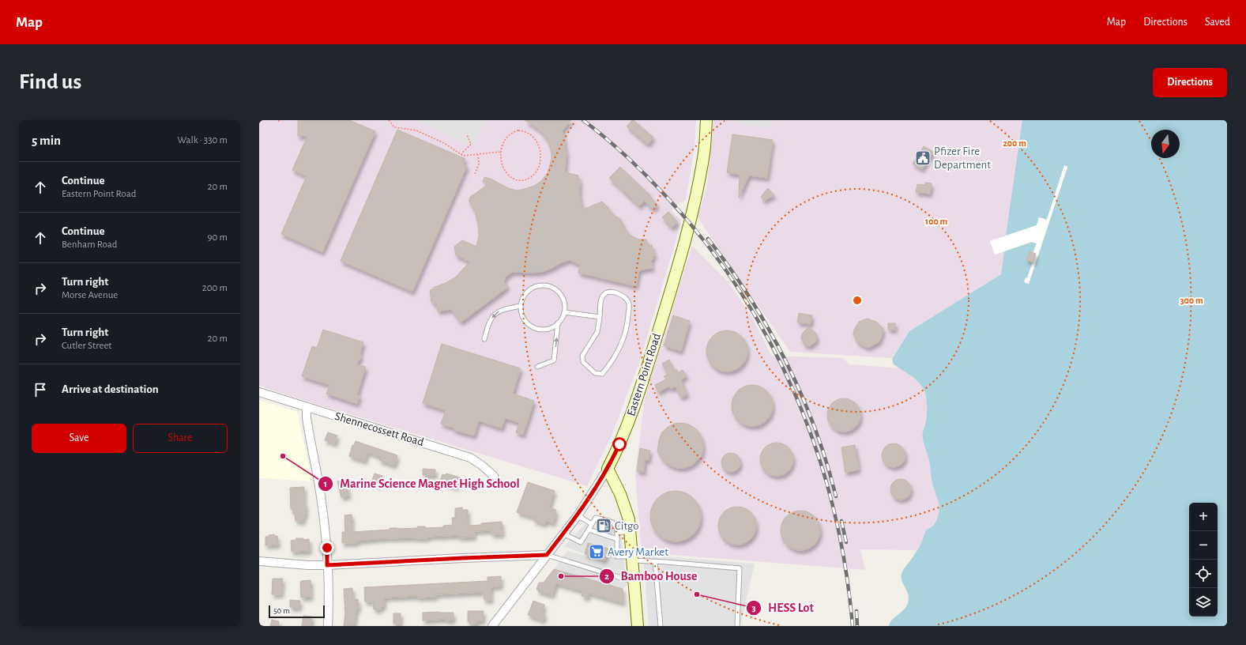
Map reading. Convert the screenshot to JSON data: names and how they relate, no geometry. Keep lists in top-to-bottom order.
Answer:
{
  "streets": {
    "main road": ["Eastern Point Road"],
    "street": ["Shennecossett Road"]
  },
  "places": {
    "public building": ["Pfizer Fire Department"],
    "other": ["Marine Science Magnet High School", "Bamboo House", "HESS Lot"],
    "fuel station": ["Citgo"],
    "supermarket": ["Avery Market"]
  },
  "scale_bar": "50 m",
  "north": "bottom",
  "page": {
    "header": "Map",
    "nav": ["Map", "Directions", "Saved"],
    "buttons": [
      "Directions",
      ["Save", "Share"]
    ],
    "title": "Find us",
    "heading": ["5 min", "Walk · 330 m"],
    "list": [
      ["Continue", "Eastern Point Road", "20 m"],
      ["Continue", "Benham Road", "90 m"],
      ["Turn right", "Morse Avenue", "200 m"],
      ["Turn right", "Cutler Street", "20 m"],
      "Arrive at destination"
    ],
    "map_buttons": ["+", "−"],
    "scale": "50 m"
  },
  "rings": ["200 m", "100 m", "300 m"]
}
